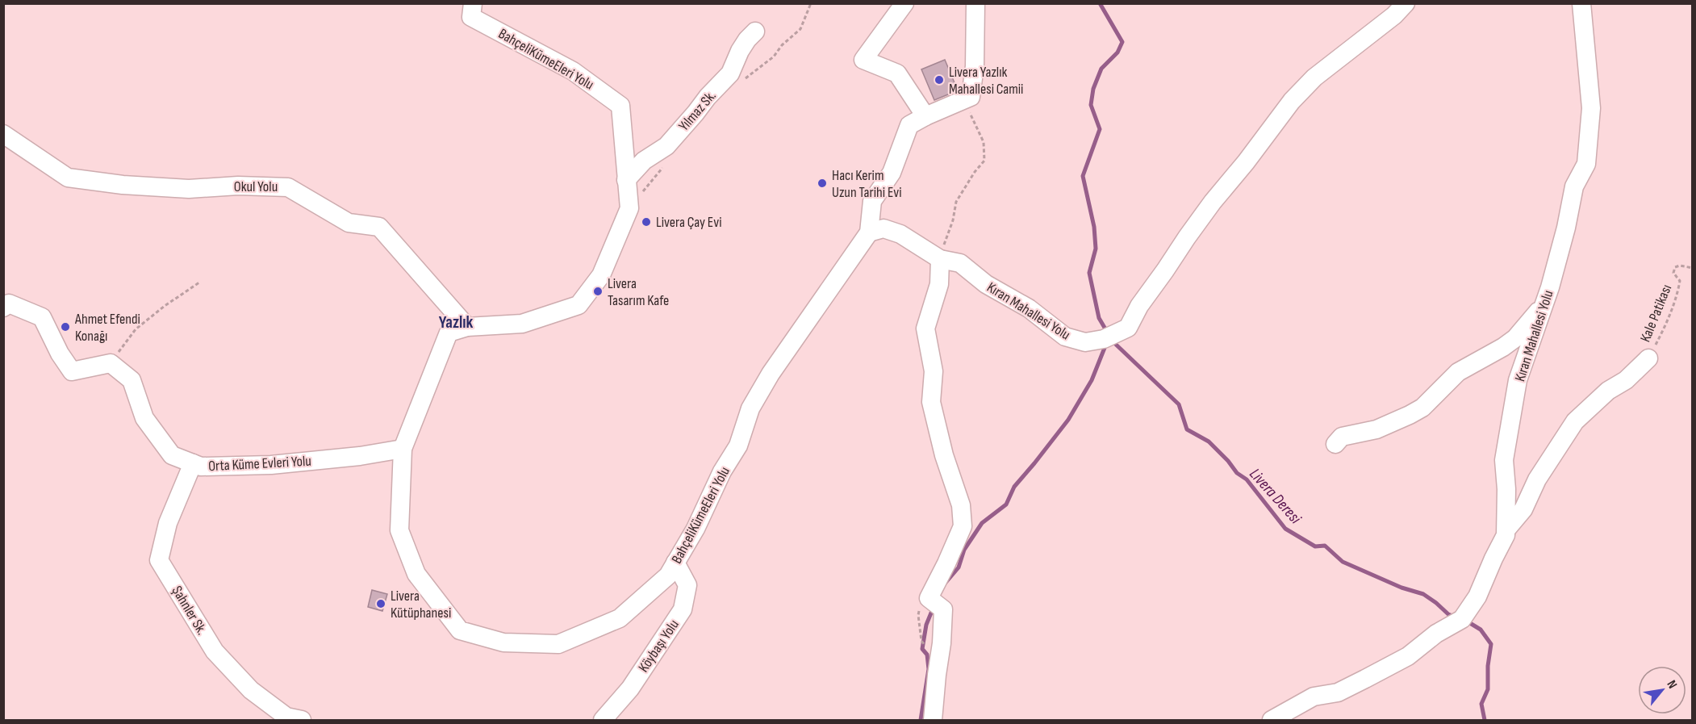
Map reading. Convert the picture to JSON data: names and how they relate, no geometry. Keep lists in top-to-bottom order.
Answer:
{
  "streets": {
    "street": [
      "BahçeliKümeEleri Yolu",
      "Yılmaz Sk.",
      "Okul Yolu",
      "Kıran Mahallesi Yolu",
      "Orta Küme Evleri Yolu",
      "Şahnler Sk.",
      "Köybaşı Yolu"
    ],
    "path": ["Kale Patikası"]
  },
  "crossings": [
    ["BahçeliKümeEleri Yolu", "Yılmaz Sk."],
    ["BahçeliKümeEleri Yolu", "Okul Yolu"],
    ["BahçeliKümeEleri Yolu", "Kıran Mahallesi Yolu"],
    ["BahçeliKümeEleri Yolu", "Orta Küme Evleri Yolu"],
    ["BahçeliKümeEleri Yolu", "Köybaşı Yolu"],
    ["Orta Küme Evleri Yolu", "Şahnler Sk."]
  ],
  "districts": ["Yazlık"],
  "water": ["Livera Deresi"],
  "places": [
    "Livera Yazlık Mahallesi Camii",
    "Hacı Kerim Uzun Tarihi Evi",
    "Livera Çay Evi",
    "Livera Tasarım Kafe",
    "Ahmet Efendi Konağı",
    "Livera Kütüphanesi"
  ],
  "north": "top right"
}
